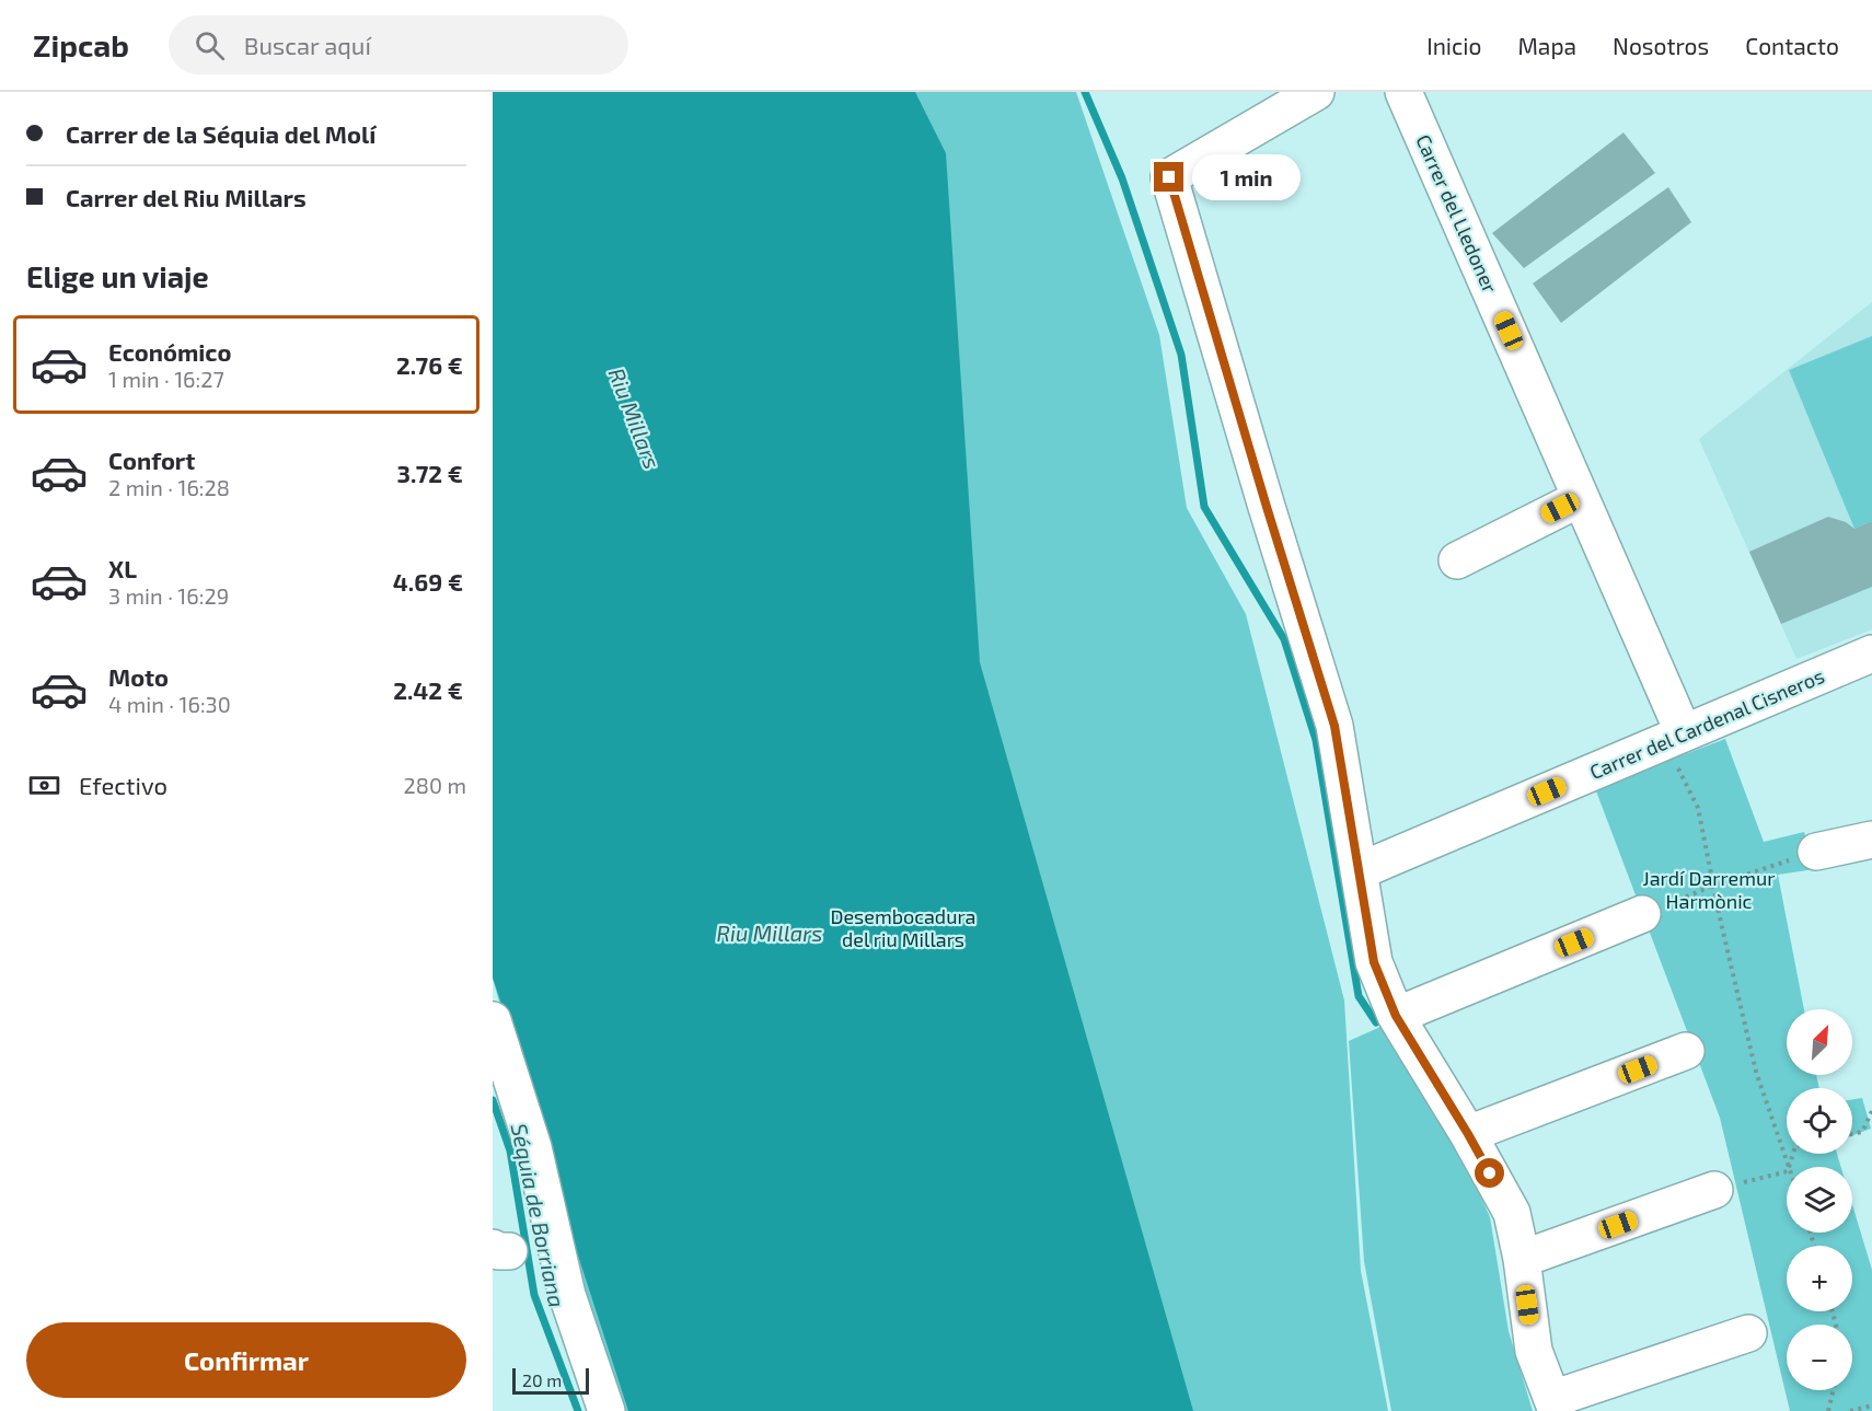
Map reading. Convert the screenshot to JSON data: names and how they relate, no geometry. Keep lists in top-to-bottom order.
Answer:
{
  "streets": {
    "street": ["Carrer del Lledoner", "Carrer del Cardenal Cisneros"]
  },
  "crossings": [
    ["Carrer del Lledoner", "Carrer del Cardenal Cisneros"]
  ],
  "water": ["Riu Millars", "Séquia de Borriana"],
  "parks": ["Jardí Darremur Harmònic", "Desembocadura del riu Millars"],
  "scale_bar": "20 m",
  "north": "top right",
  "page": {
    "header": "Zipcab",
    "search": "Buscar aquí",
    "nav": [
      "Inicio",
      "Mapa",
      "Nosotros",
      "Contacto"
    ],
    "banner": ["Carrer de la Séquia del Molí", "Carrer del Riu Millars"],
    "bubble": "1 min",
    "heading": "Elige un viaje",
    "list": [
      {
        "name": "Económico",
        "note": "1 min · 16:27",
        "value": "2.76 €"
      },
      {
        "name": "Confort",
        "note": "2 min · 16:28",
        "value": "3.72 €"
      },
      {
        "name": "XL",
        "note": "3 min · 16:29",
        "value": "4.69 €"
      },
      {
        "name": "Moto",
        "note": "4 min · 16:30",
        "value": "2.42 €"
      }
    ],
    "pay": ["Efectivo", "280 m"],
    "map_buttons": ["+", "−"],
    "buttons": "Confirmar",
    "scale": "20 m"
  }
}
